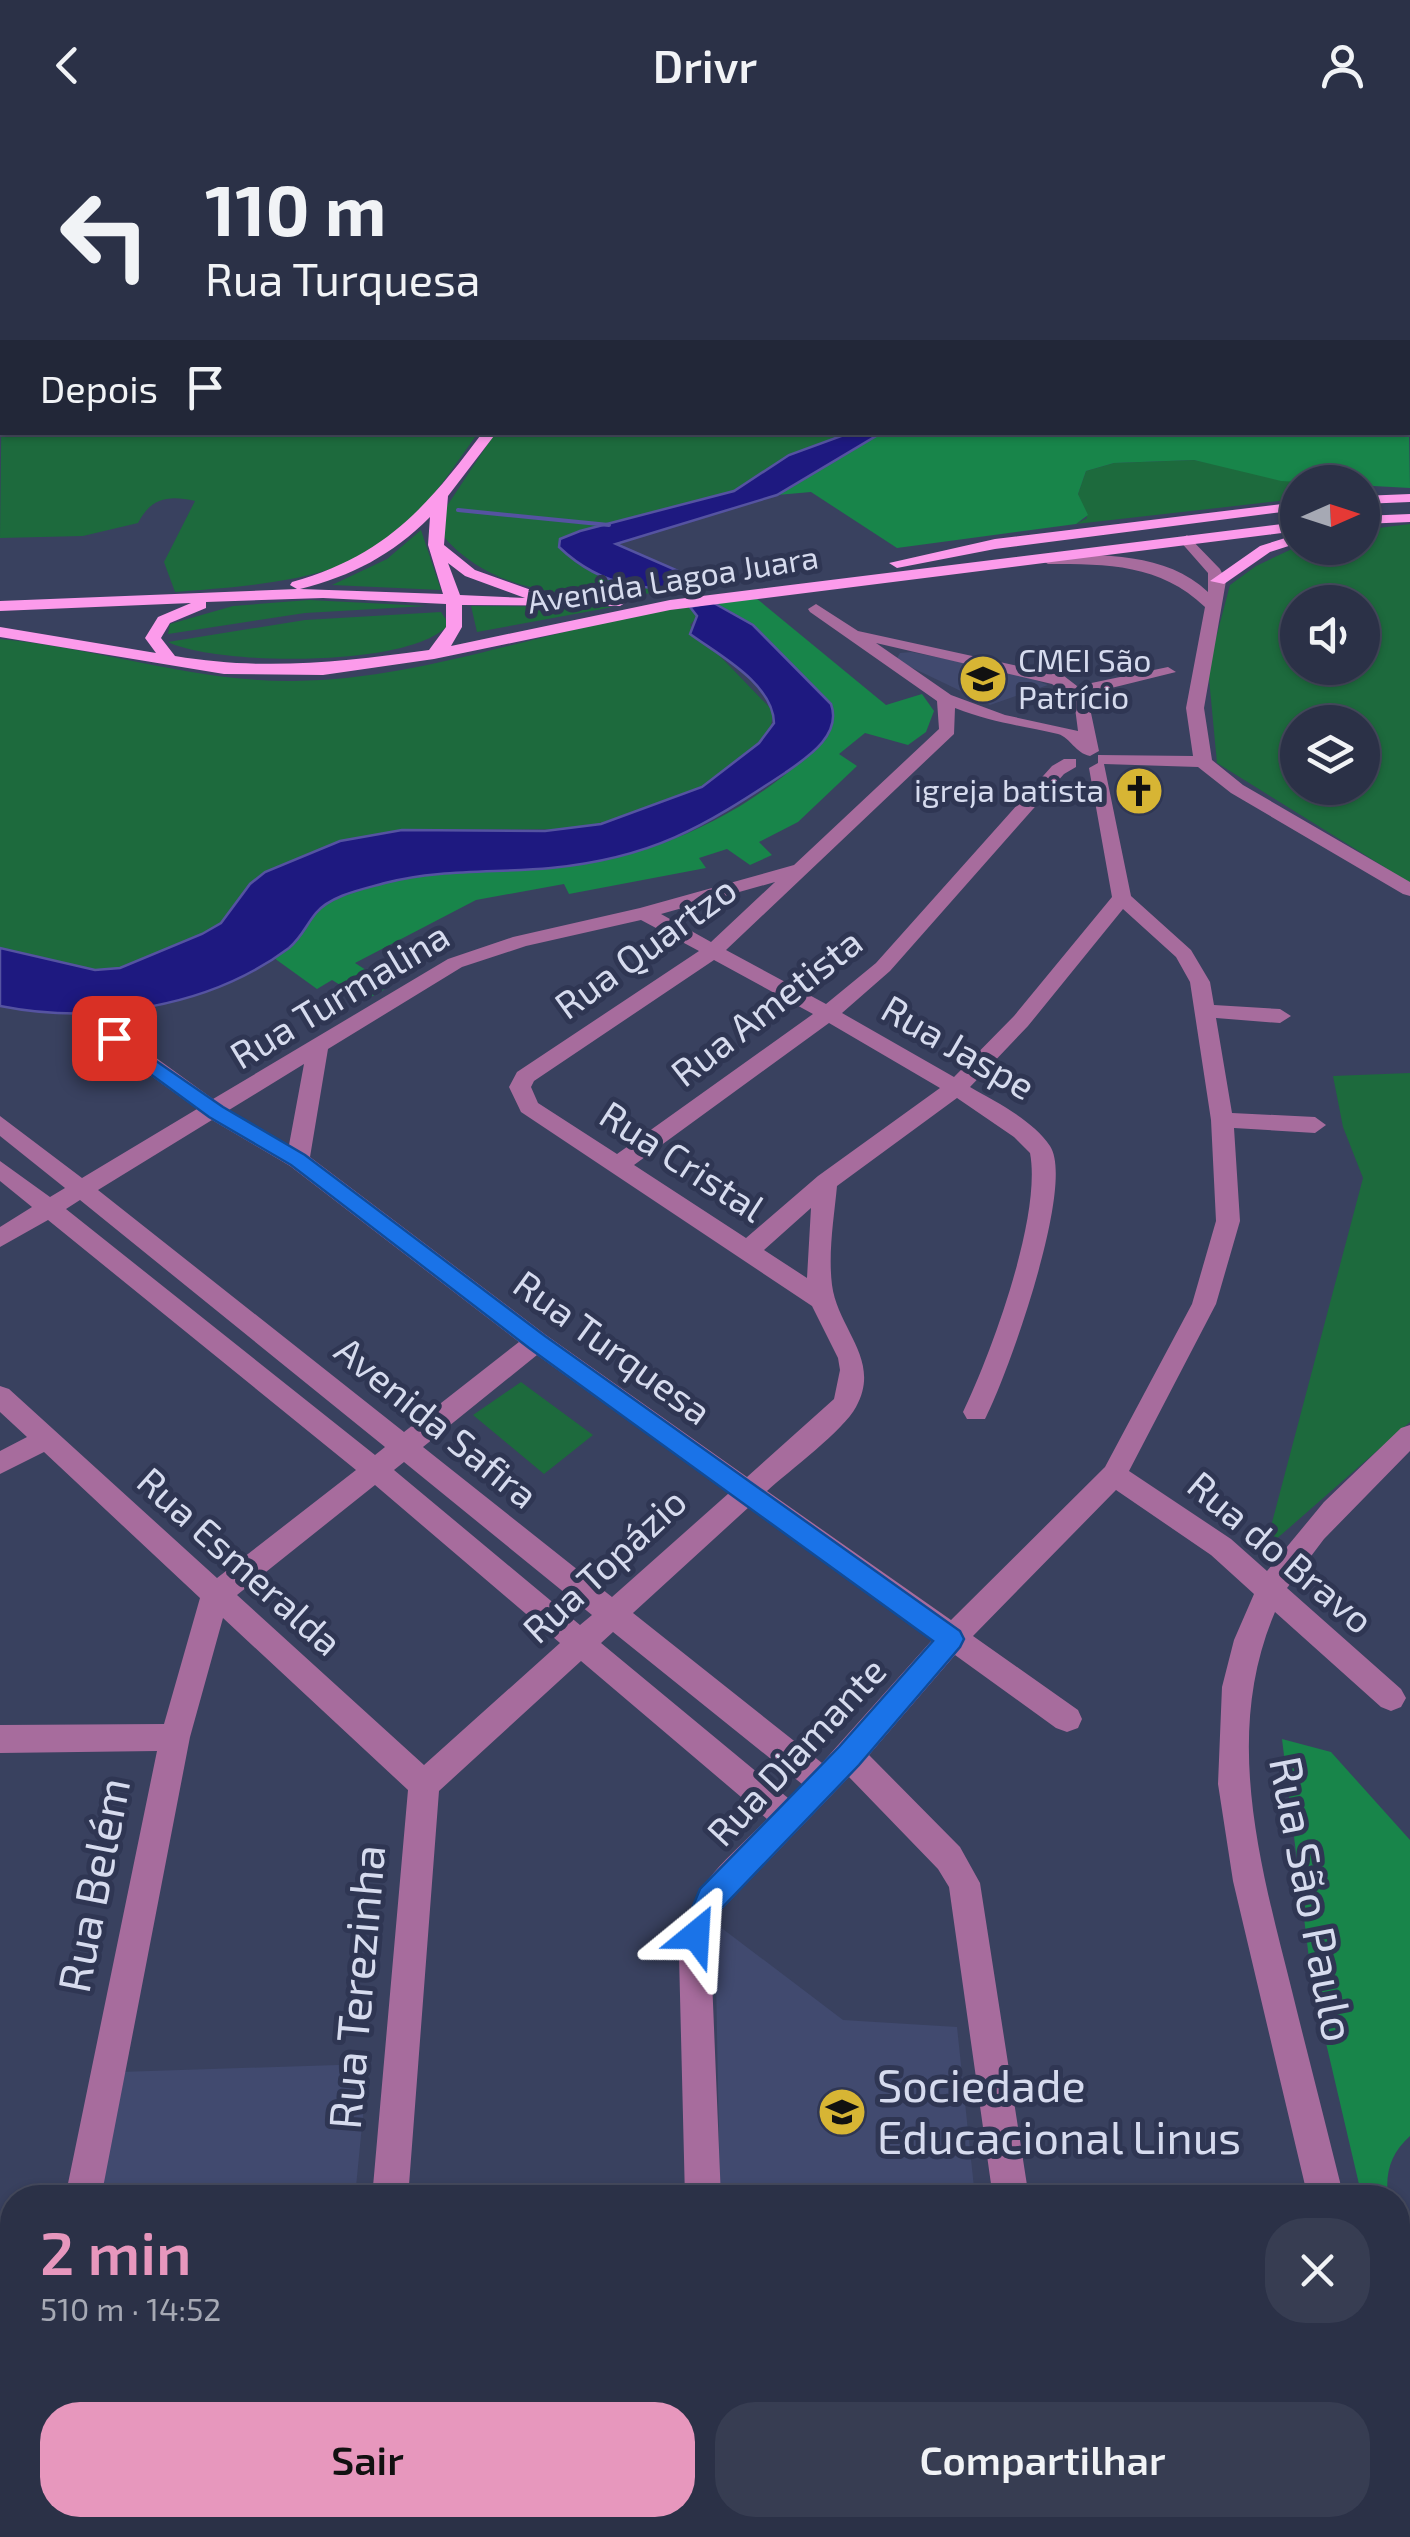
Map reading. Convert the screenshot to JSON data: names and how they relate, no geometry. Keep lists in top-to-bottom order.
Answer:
{
  "streets": {
    "main road": ["Avenida Lagoa Juara"],
    "street": [
      "Rua Quartzo",
      "Rua Turmalina",
      "Rua Ametista",
      "Rua Jaspe",
      "Rua Cristal",
      "Rua Turquesa",
      "Avenida Safira",
      "Rua do Bravo",
      "Rua Esmeralda",
      "Rua Topázio",
      "Rua Diamante",
      "Rua Belém",
      "Rua São Paulo",
      "Rua Terezinha"
    ]
  },
  "crossings": [
    ["Rua Quartzo", "Rua Turmalina"],
    ["Rua Quartzo", "Rua Jaspe"],
    ["Rua Quartzo", "Rua Cristal"],
    ["Rua Turmalina", "Rua Jaspe"],
    ["Rua Turmalina", "Rua Turquesa"],
    ["Rua Turmalina", "Avenida Safira"],
    ["Rua Ametista", "Rua Jaspe"],
    ["Rua Ametista", "Rua Cristal"],
    ["Rua Cristal", "Rua Topázio"],
    ["Rua Turquesa", "Rua Topázio"],
    ["Rua Turquesa", "Rua Diamante"],
    ["Avenida Safira", "Rua Topázio"],
    ["Avenida Safira", "Rua Diamante"],
    ["Rua do Bravo", "Rua Diamante"],
    ["Rua do Bravo", "Rua São Paulo"],
    ["Rua Esmeralda", "Rua Topázio"],
    ["Rua Esmeralda", "Rua Belém"],
    ["Rua Esmeralda", "Rua Terezinha"],
    ["Rua Topázio", "Rua Terezinha"]
  ],
  "places": {
    "school or university": ["CMEI São Patrício", "Sociedade Educacional Linus"],
    "church": ["igreja batista"]
  },
  "north": "right",
  "page": {
    "header": "Drivr",
    "turn": ["110 m", "Rua Turquesa"],
    "then": "Depois",
    "heading": ["2 min", "510 m · 14:52"],
    "buttons": ["Sair", "Compartilhar"]
  }
}
